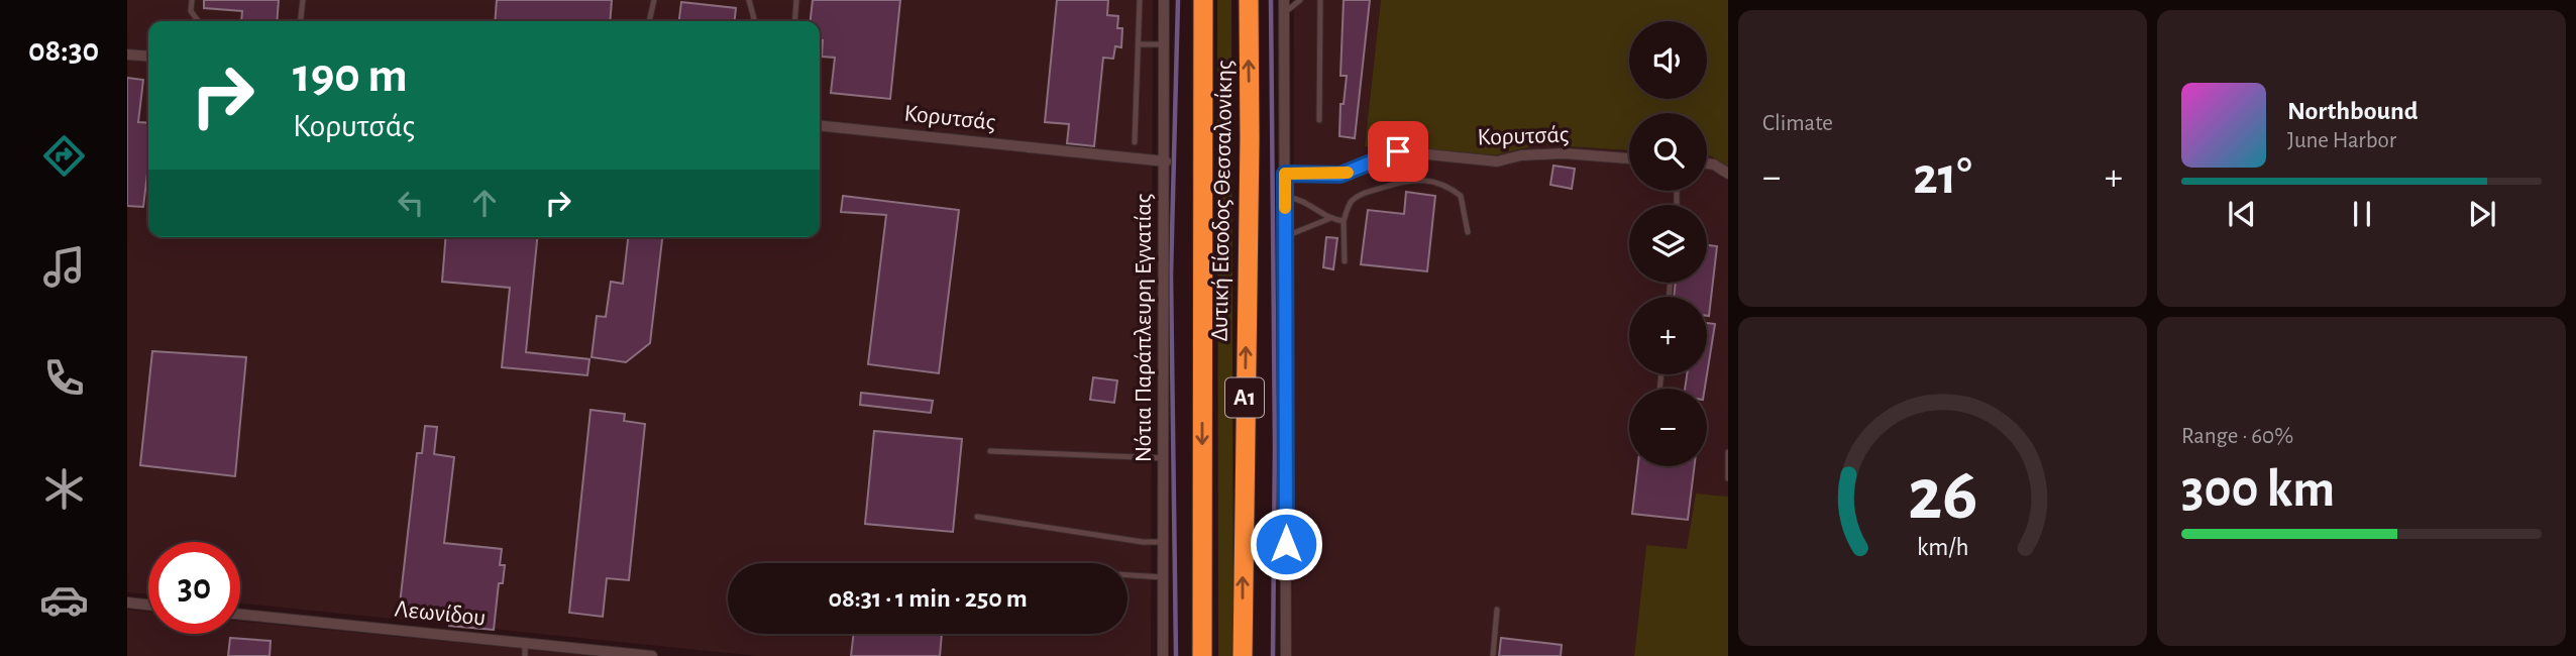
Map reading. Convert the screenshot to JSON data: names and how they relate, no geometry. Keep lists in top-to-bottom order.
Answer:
{
  "streets": {
    "highway": ["Δυτική Είσοδος Θεσσαλονίκης", "Α1"],
    "street": ["Κορυτσάς", "Νότια Παράπλευρη Εγνατίας", "Λεωνίδου"]
  },
  "crossings": [
    ["Κορυτσάς", "Νότια Παράπλευρη Εγνατίας"]
  ],
  "page": {
    "tabs": "08:30",
    "tile": [
      "Climate",
      ["Range · 60%", "300 km"]
    ],
    "map_buttons": ["+", "−"],
    "turn": ["190 m", "Κορυτσάς"],
    "song": ["Northbound", "June Harbor"],
    "heat": ["−", "21°", "+"],
    "limit": "30",
    "trip": "08:31 · 1 min · 250 m",
    "gauge": ["26", "km/h"]
  }
}
